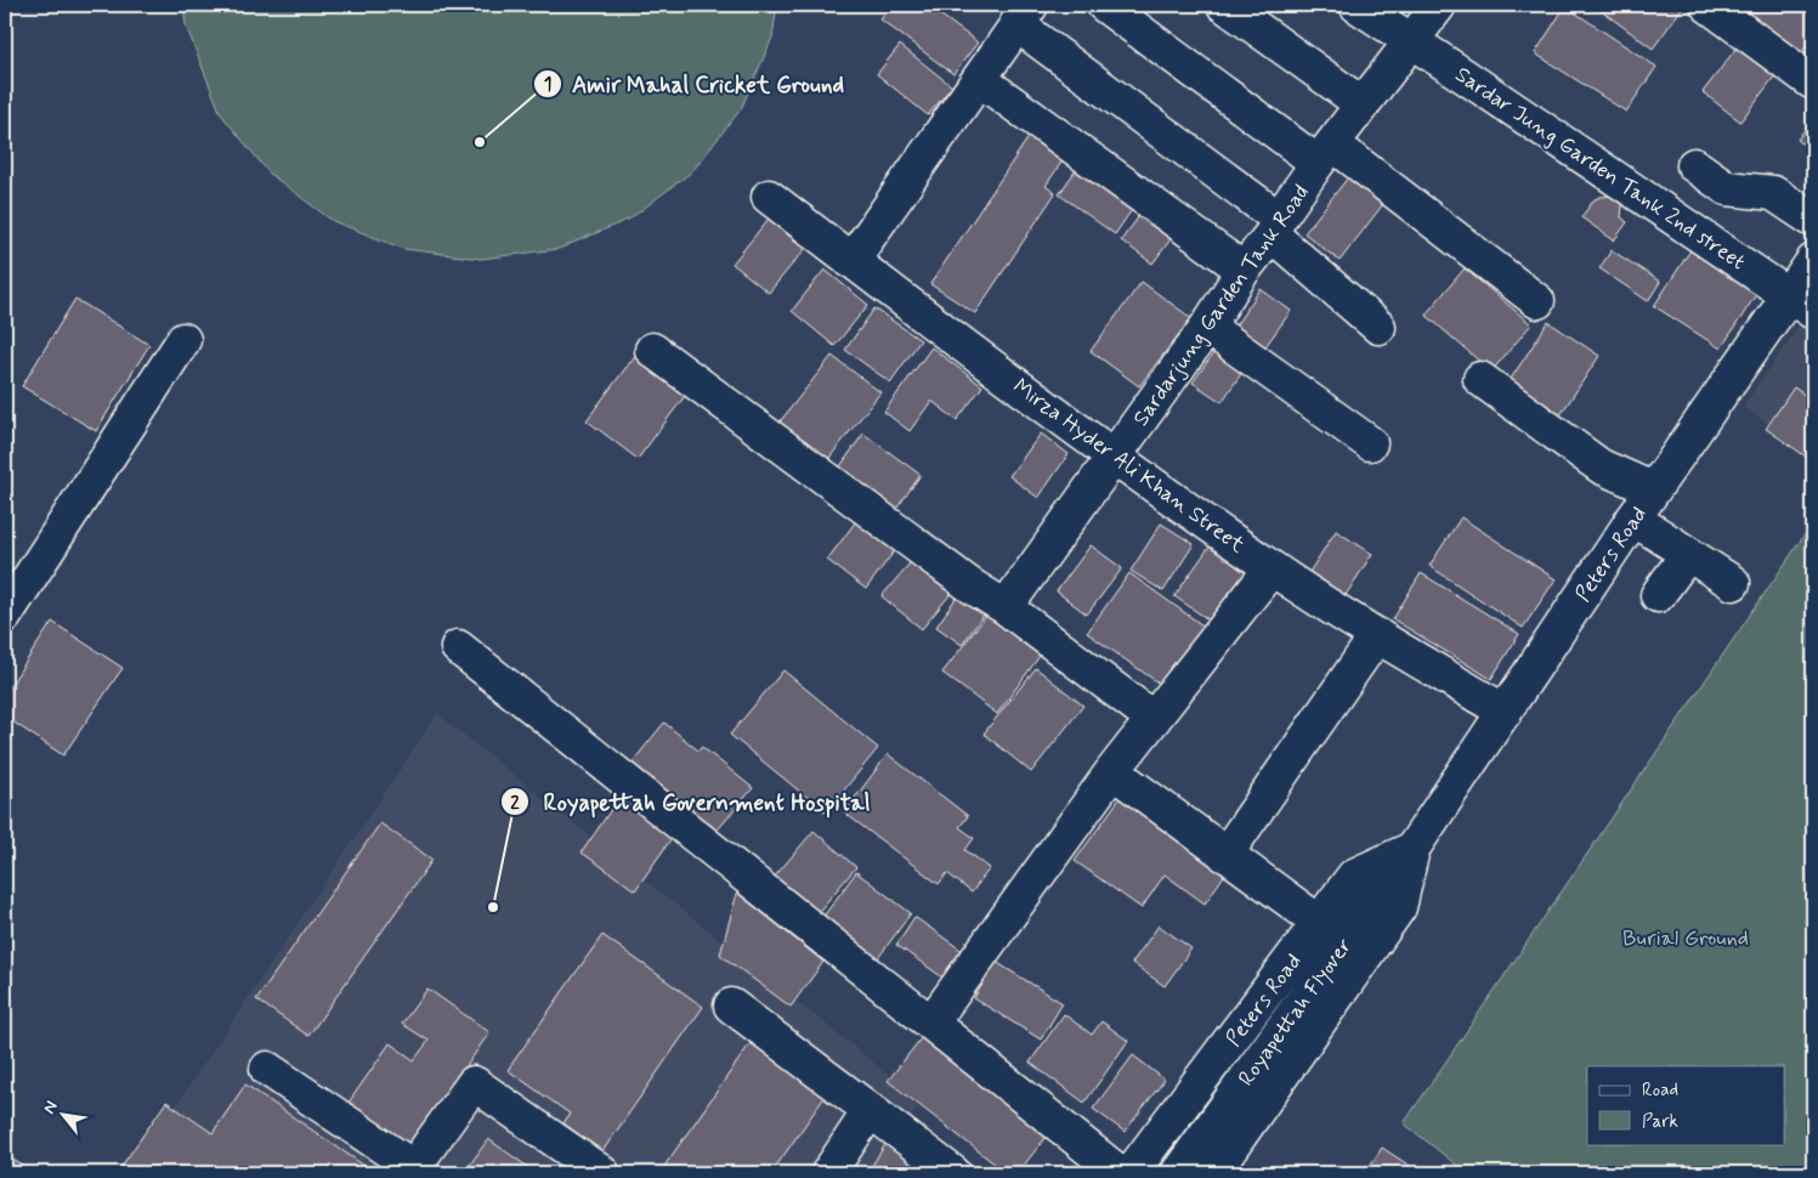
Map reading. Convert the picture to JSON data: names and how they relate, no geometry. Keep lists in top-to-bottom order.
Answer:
{
  "streets": {
    "street": [
      "Sardar Jung Garden Tank 2nd street",
      "Sardarjung Garden Tank Road",
      "Mirza Hyder Ali Khan Street",
      "Peters Road",
      "Royapettah Flyover"
    ]
  },
  "crossings": [
    ["Sardar Jung Garden Tank 2nd street", "Sardarjung Garden Tank Road"],
    ["Sardar Jung Garden Tank 2nd street", "Peters Road"],
    ["Sardarjung Garden Tank Road", "Mirza Hyder Ali Khan Street"],
    ["Mirza Hyder Ali Khan Street", "Peters Road"],
    ["Peters Road", "Royapettah Flyover"]
  ],
  "parks": ["Burial Ground"],
  "places": ["Amir Mahal Cricket Ground", "Royapettah Government Hospital"],
  "legend": ["Road", "Park"],
  "north": "top left"
}
